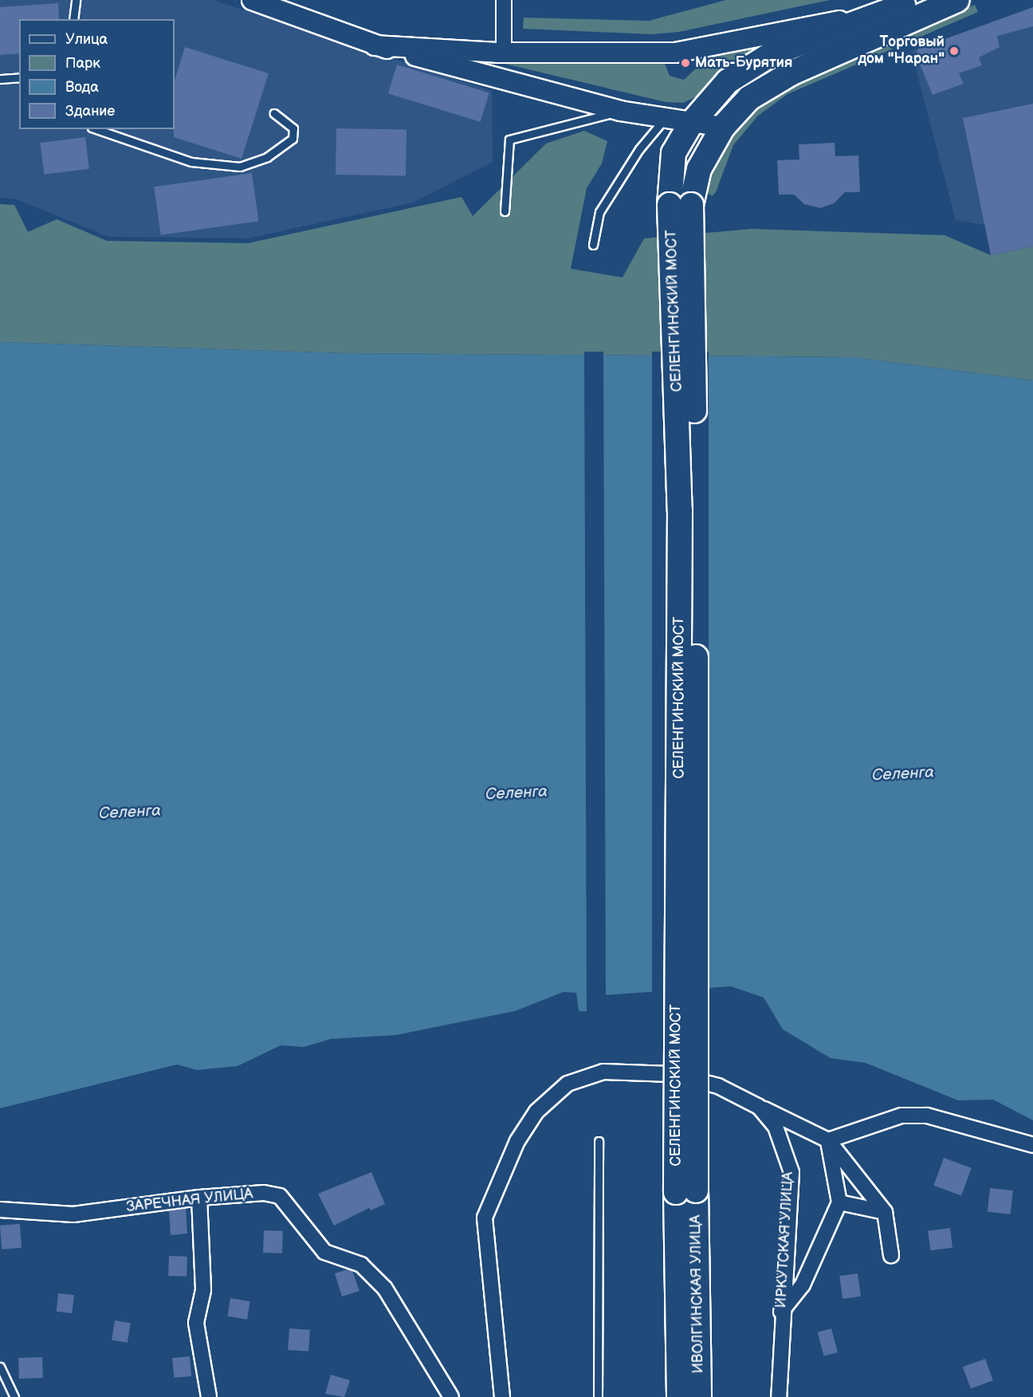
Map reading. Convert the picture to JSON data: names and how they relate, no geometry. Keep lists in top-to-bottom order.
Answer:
{
  "streets": {
    "main road": ["СЕЛЕНГИНСКИЙ МОСТ", "ИВОЛГИНСКАЯ УЛИЦА"],
    "street": ["ЗАРЕЧНАЯ УЛИЦА", "ИРКУТСКАЯ УЛИЦА"]
  },
  "crossings": [
    ["СЕЛЕНГИНСКИЙ МОСТ", "ИВОЛГИНСКАЯ УЛИЦА"]
  ],
  "water": ["Селенга"],
  "places": ["Торговый дом \"Наран\"", "Мать-Бурятия"],
  "legend": [
    "Улица",
    "Парк",
    "Вода",
    "Здание"
  ]
}
